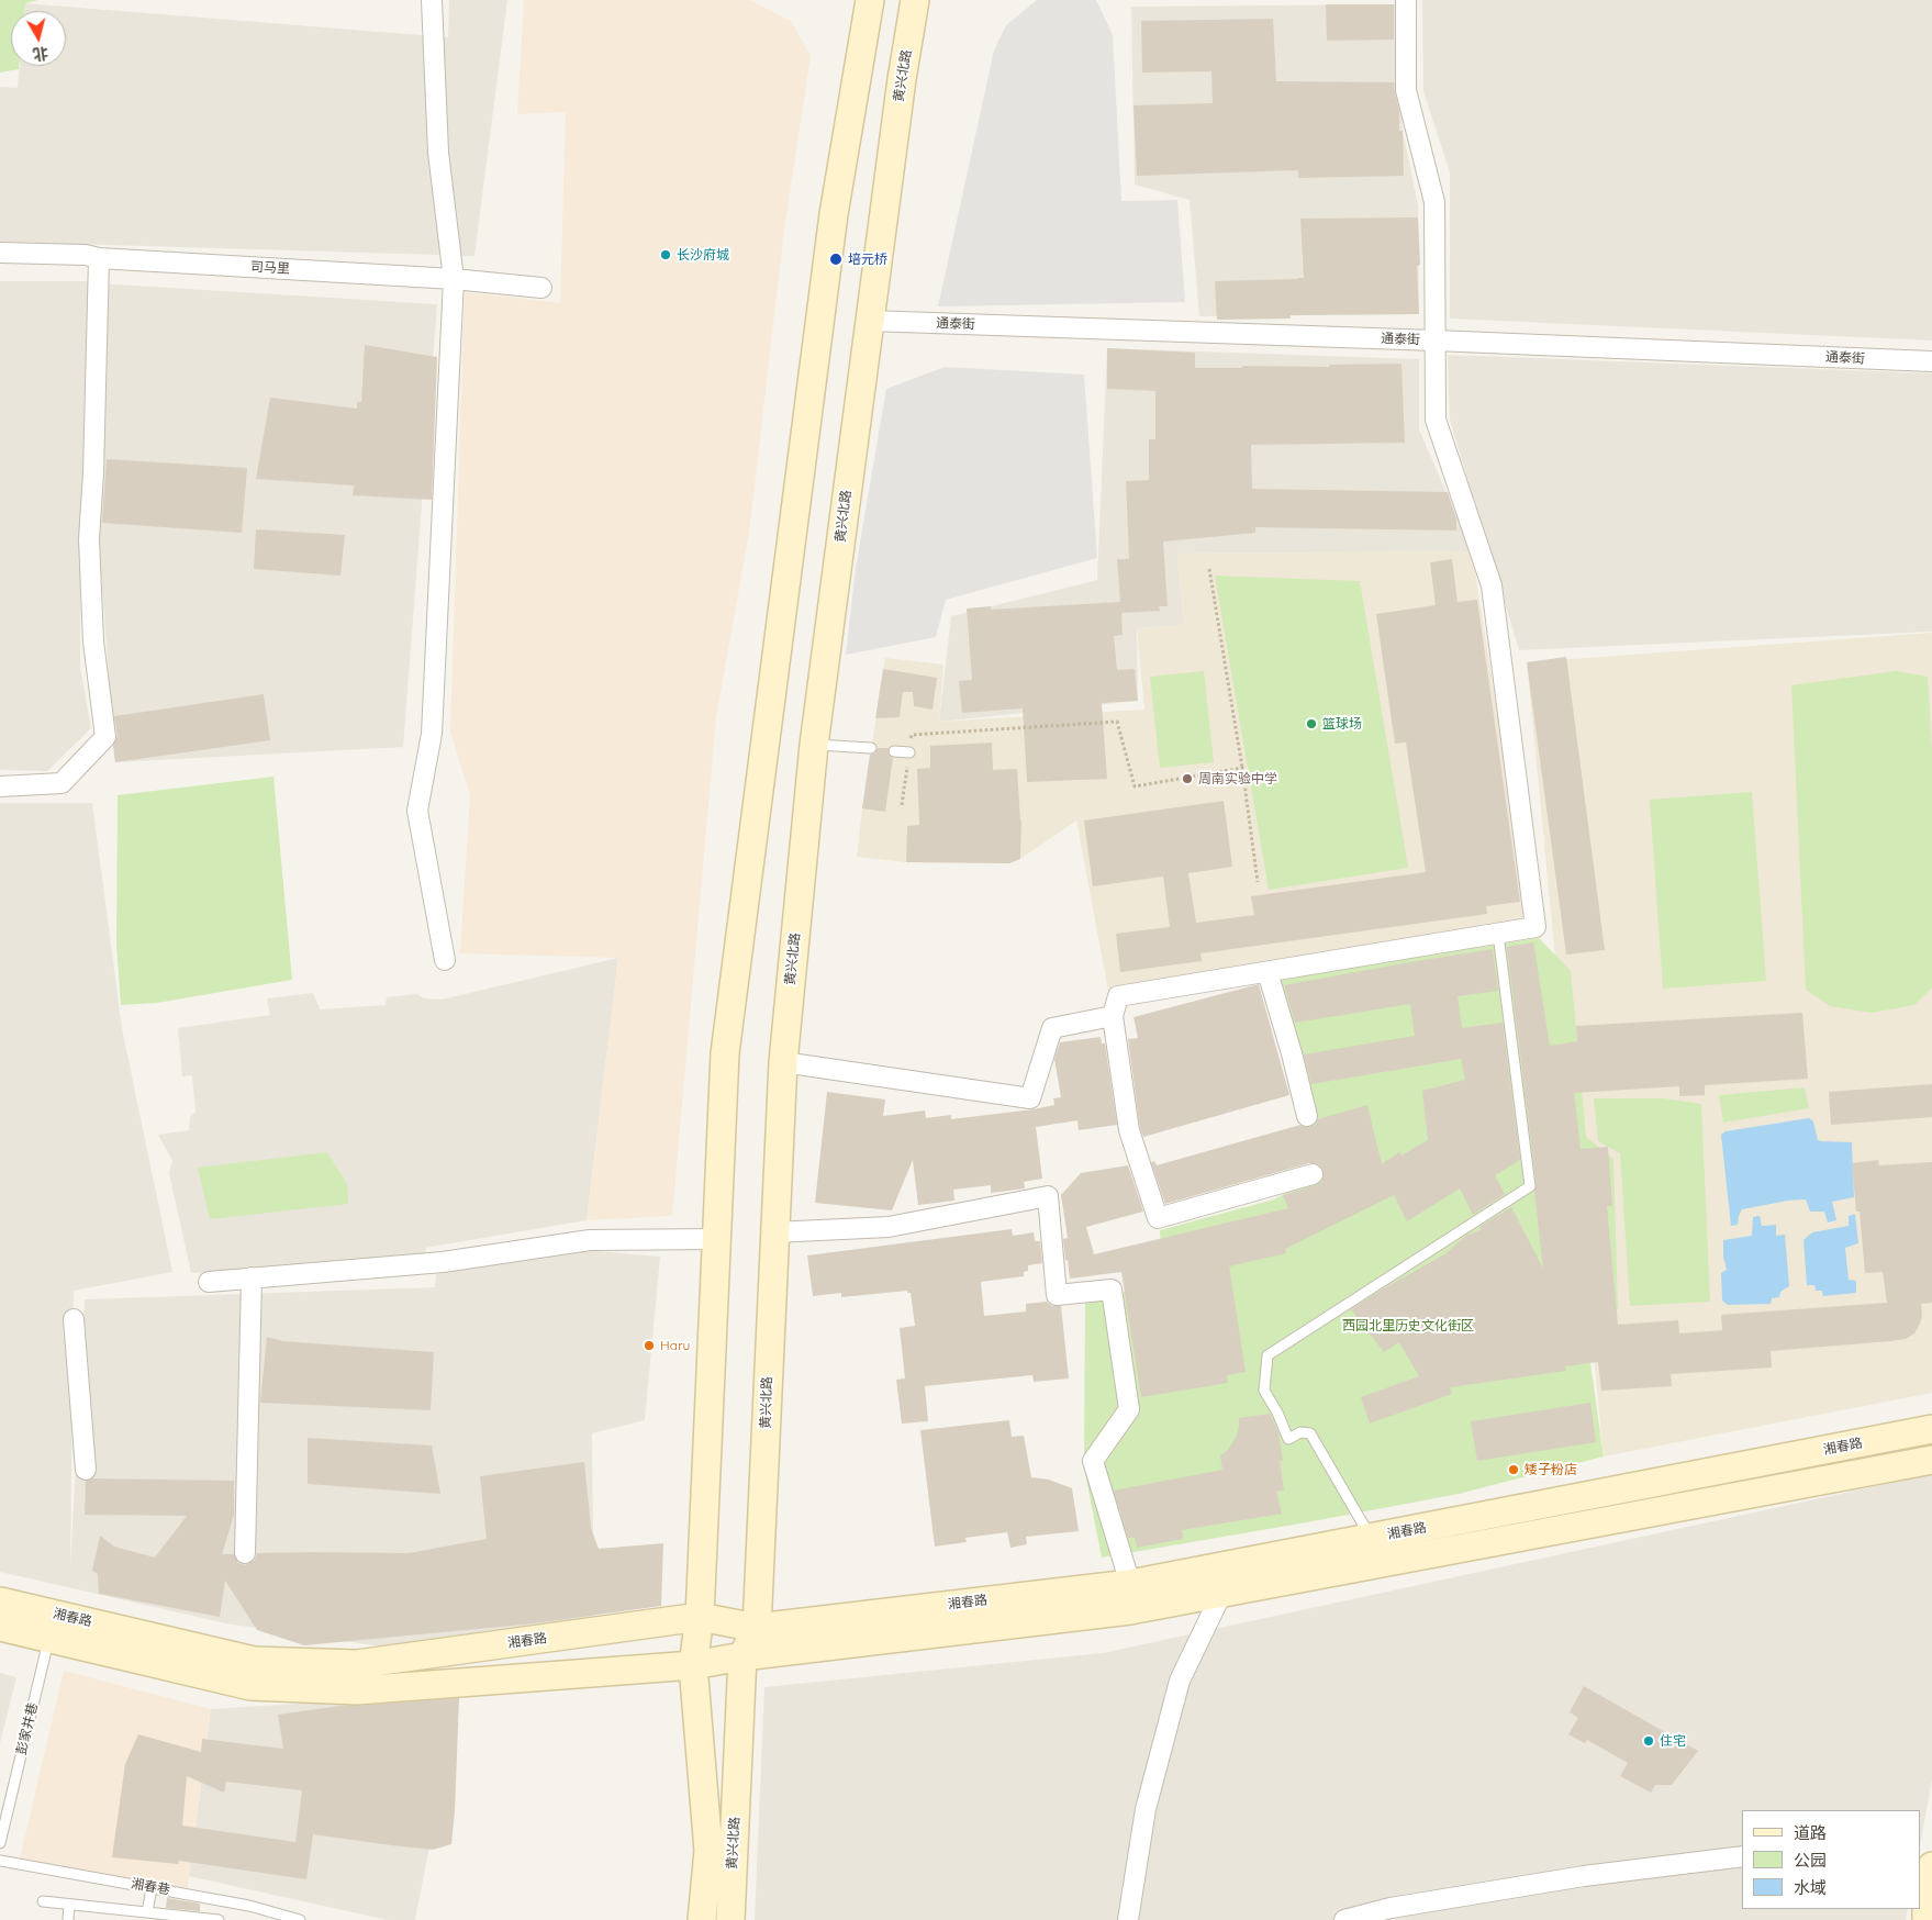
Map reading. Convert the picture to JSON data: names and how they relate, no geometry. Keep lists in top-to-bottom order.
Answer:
{
  "streets": {
    "street": [
      "黄兴北路",
      "司马里",
      "通泰街",
      "湘春路"
    ],
    "lane": ["彭家并巷", "湘春巷"]
  },
  "crossings": [
    ["黄兴北路", "通泰街"],
    ["黄兴北路", "湘春路"],
    ["湘春路", "彭家并巷"]
  ],
  "parks": ["西园北里历史文化街区"],
  "places": [
    "长沙府城",
    "培元桥",
    "篮球场",
    "周南实验中学",
    "Haru",
    "矮子粉店",
    "住宅"
  ],
  "legend": ["道路", "公园", "水域"],
  "north": "bottom"
}
